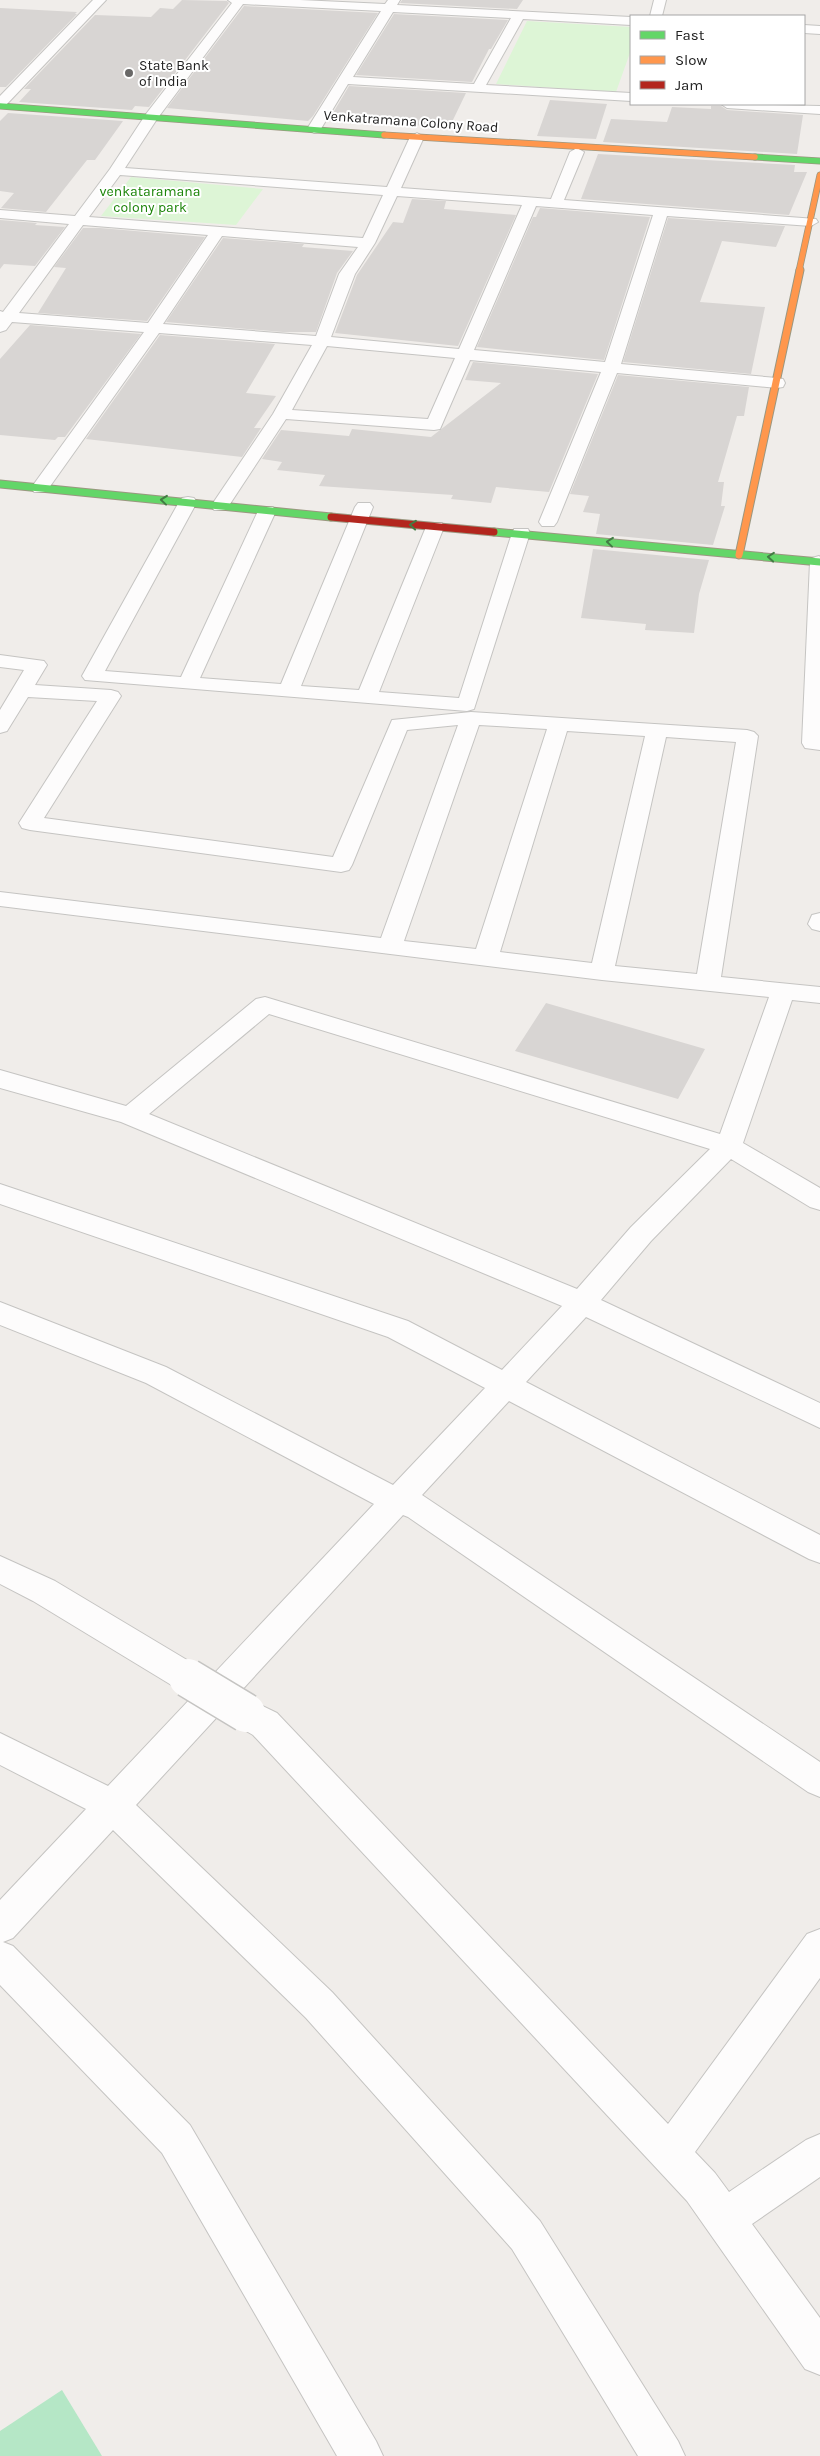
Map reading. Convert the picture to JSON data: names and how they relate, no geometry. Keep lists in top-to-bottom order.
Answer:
{
  "streets": {
    "main road": ["Venkatramana Colony Road"]
  },
  "parks": ["venkataramana colony park"],
  "places": ["State Bank of India"],
  "legend": ["Fast", "Slow", "Jam"]
}
